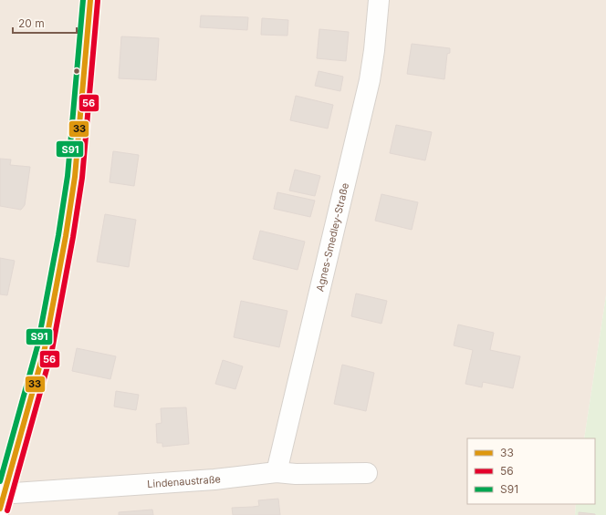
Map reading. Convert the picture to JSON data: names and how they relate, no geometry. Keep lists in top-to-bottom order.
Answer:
{
  "streets": {
    "street": ["Agnes-Smedley-Straße", "Lindenaustraße"]
  },
  "crossings": [
    ["Agnes-Smedley-Straße", "Lindenaustraße"]
  ],
  "lines": ["transit line 33", "transit line S91", "transit line 56"],
  "legend": ["33", "56", "S91"],
  "scale_bar": "20 m"
}
